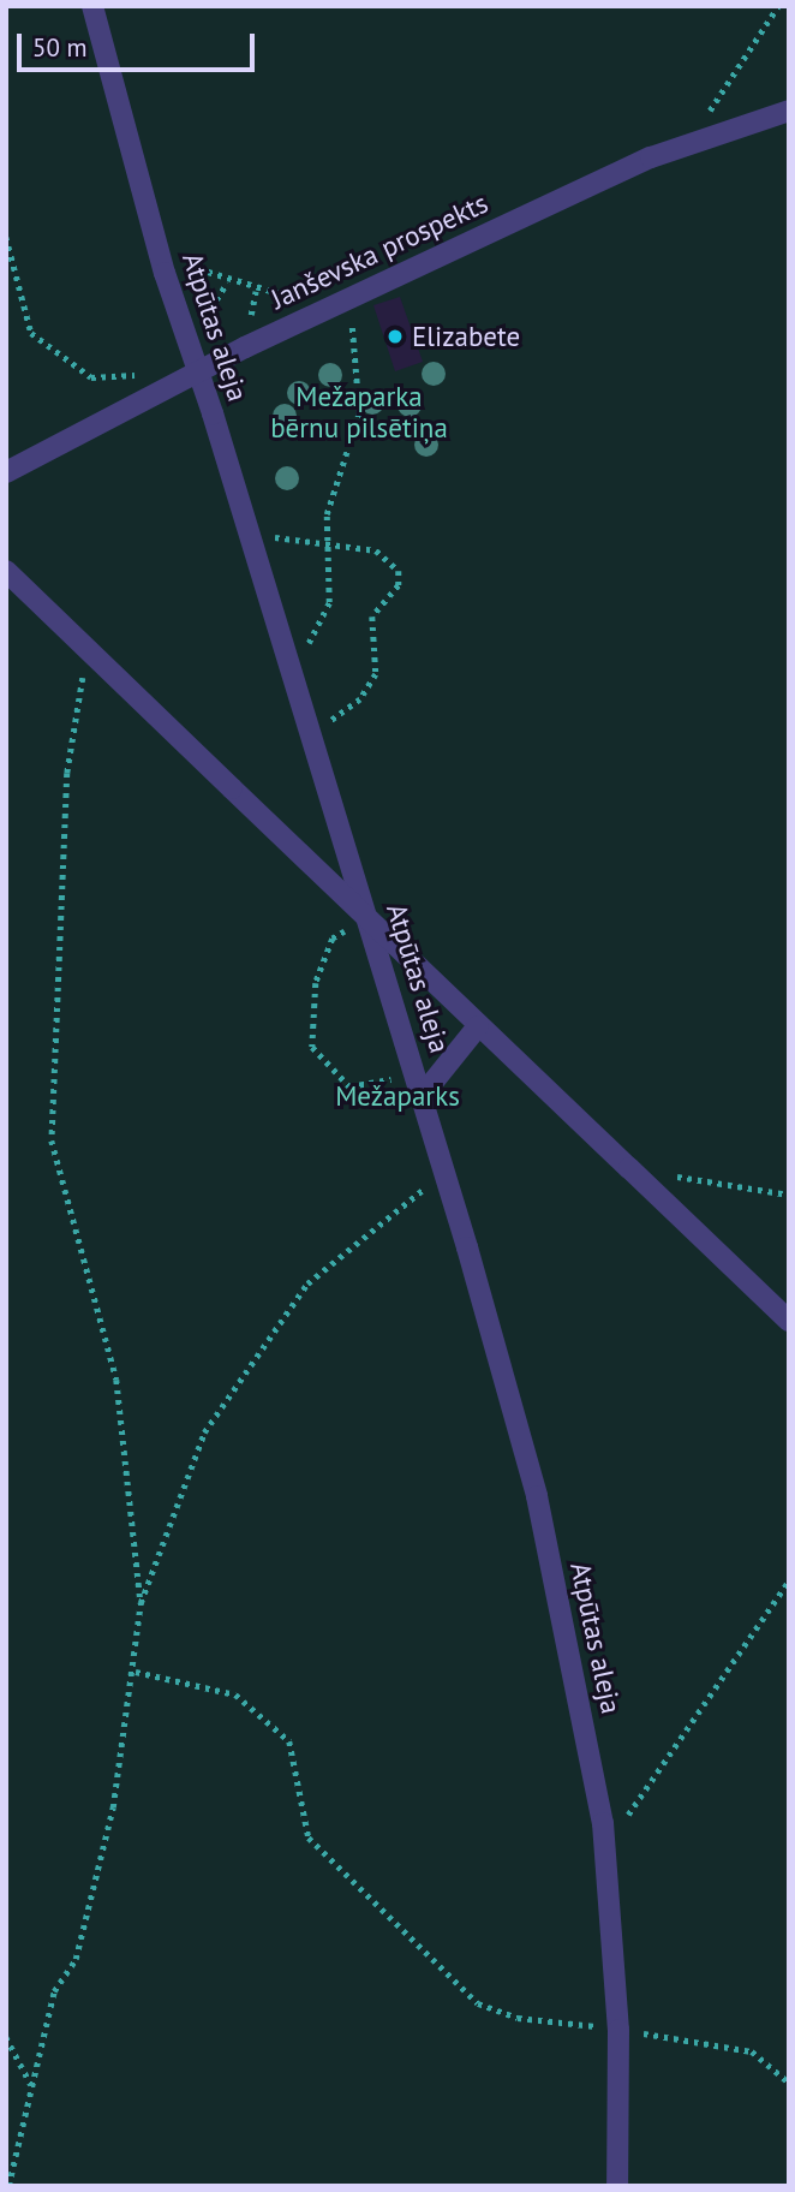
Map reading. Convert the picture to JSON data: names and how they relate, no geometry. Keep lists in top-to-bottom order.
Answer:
{
  "streets": {
    "street": ["Janševska prospekts", "Atpūtas aleja"]
  },
  "crossings": [
    ["Janševska prospekts", "Atpūtas aleja"]
  ],
  "parks": ["Mežaparka bērnu pilsētiņa", "Mežaparks"],
  "places": ["Elizabete"],
  "scale_bar": "50 m"
}
